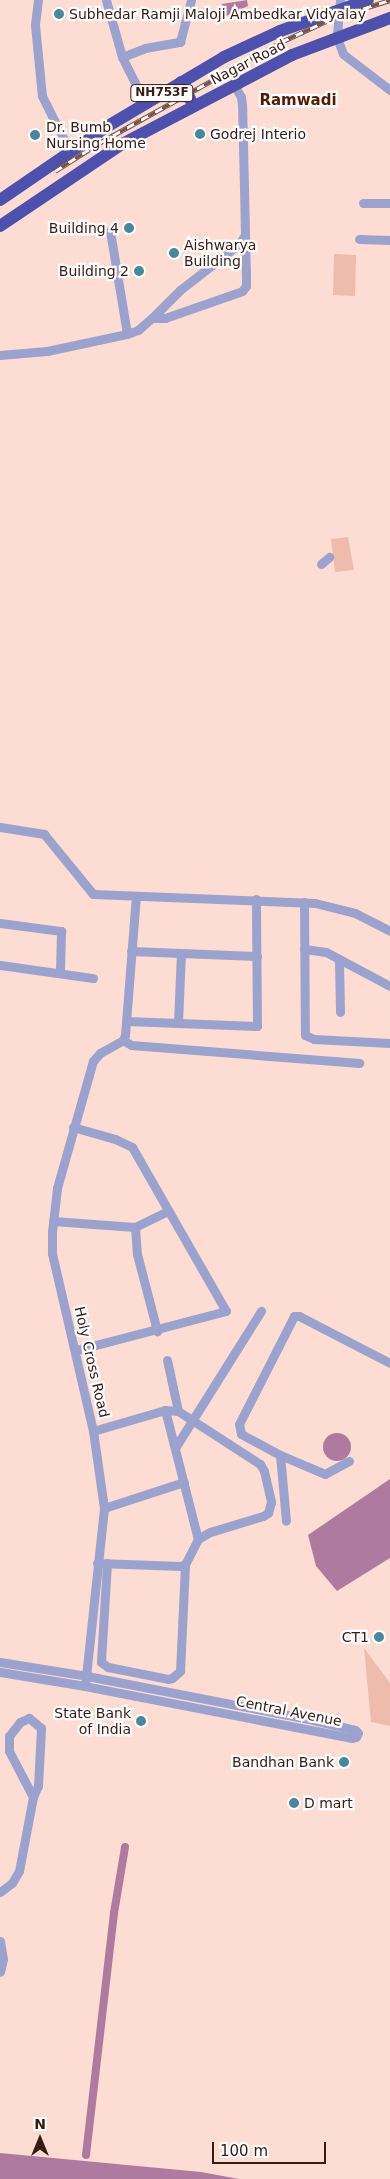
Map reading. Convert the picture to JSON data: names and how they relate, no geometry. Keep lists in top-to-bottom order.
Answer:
{
  "streets": {
    "highway": ["Nagar Road", "NH753F"],
    "street": ["Holy Cross Road", "Central Avenue"]
  },
  "crossings": [
    ["Holy Cross Road", "Central Avenue"]
  ],
  "districts": ["Ramwadi"],
  "places": [
    "Subhedar Ramji Maloji Ambedkar Vidyalay",
    "Godrej Interio",
    "Dr. Bumb Nursing Home",
    "Building 4",
    "Aishwarya Building",
    "Building 2",
    "CT1",
    "State Bank of India",
    "Bandhan Bank",
    "D mart"
  ],
  "scale_bar": "100 m",
  "north": "top"
}
